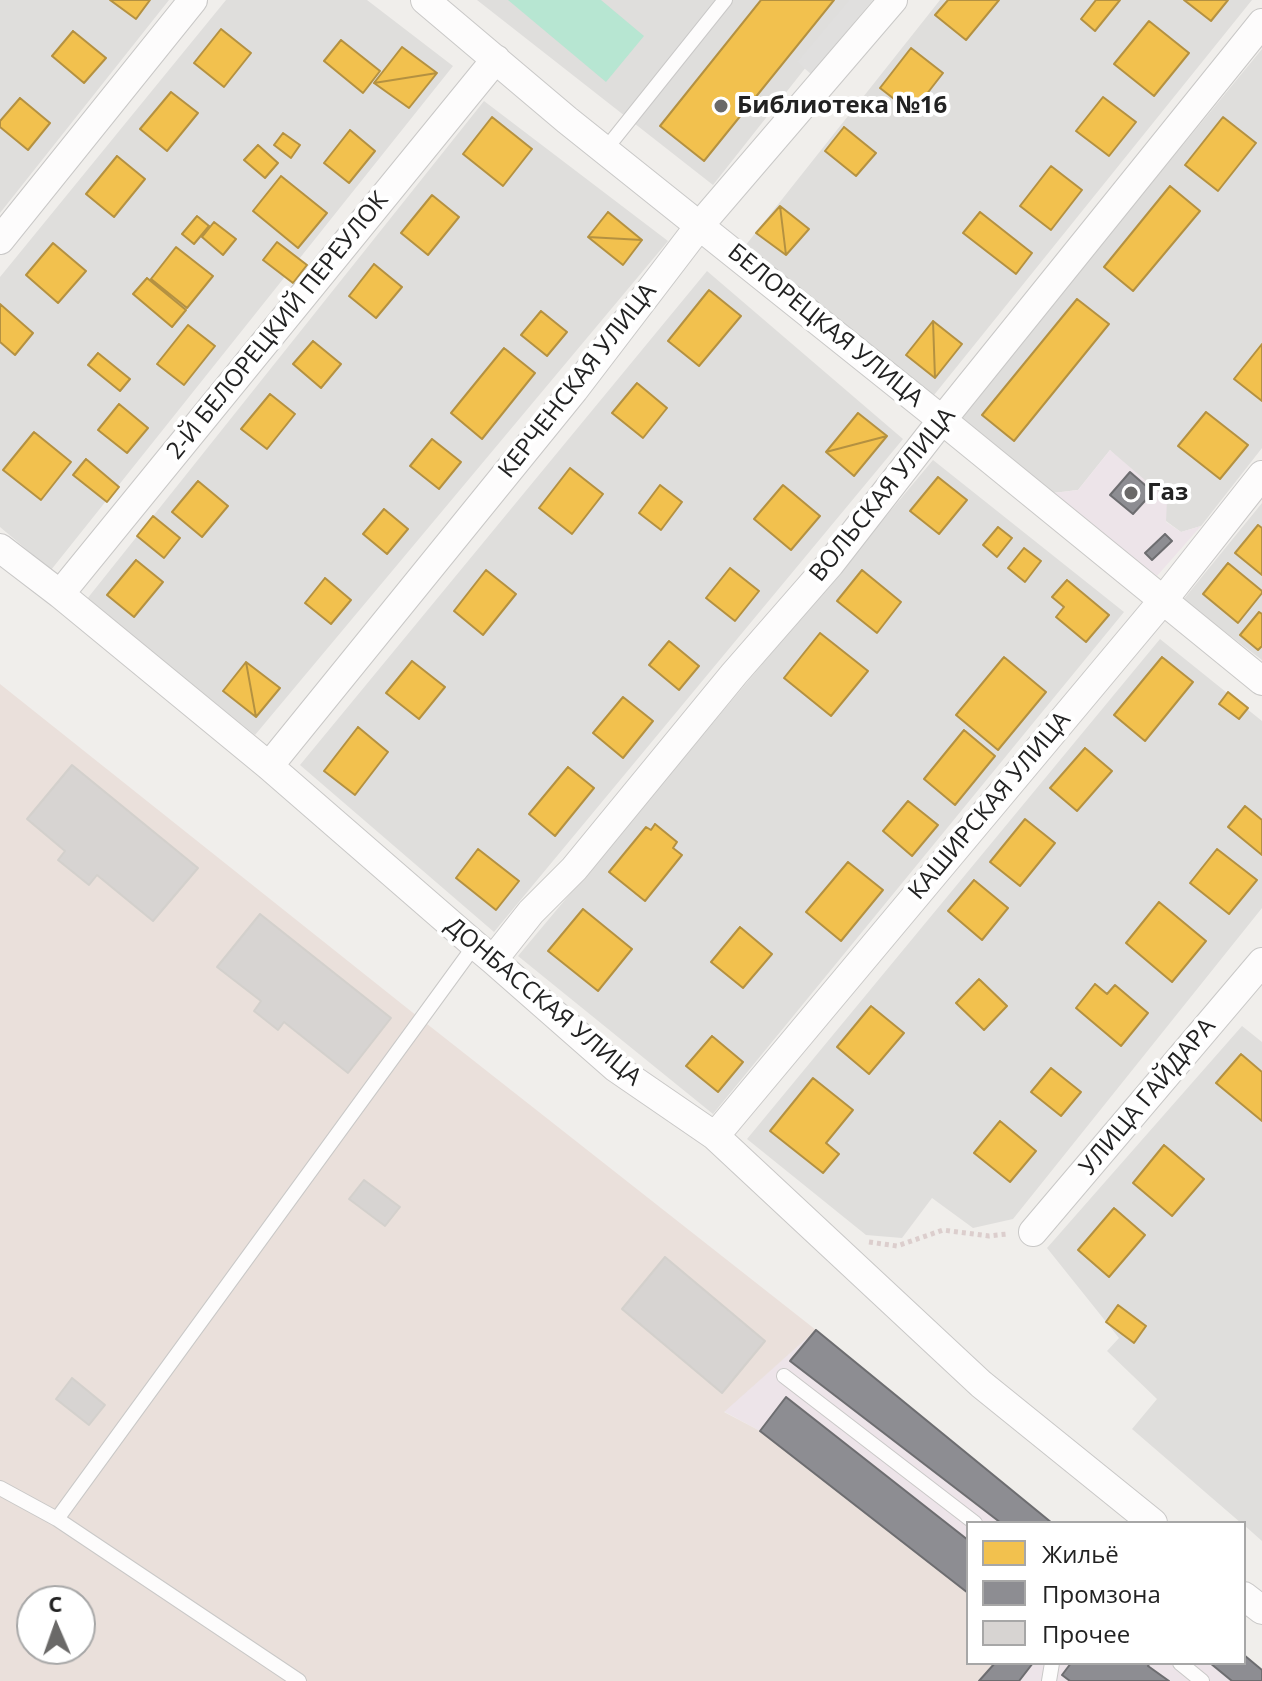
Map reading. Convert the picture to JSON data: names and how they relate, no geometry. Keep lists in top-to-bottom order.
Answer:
{
  "streets": {
    "street": [
      "2-Й БЕЛОРЕЦКИЙ ПЕРЕУЛОК",
      "БЕЛОРЕЦКАЯ УЛИЦА",
      "КЕРЧЕНСКАЯ УЛИЦА",
      "ВОЛЬСКАЯ УЛИЦА",
      "КАШИРСКАЯ УЛИЦА",
      "ДОНБАССКАЯ УЛИЦА",
      "УЛИЦА ГАЙДАРА"
    ]
  },
  "crossings": [
    ["2-Й БЕЛОРЕЦКИЙ ПЕРЕУЛОК", "БЕЛОРЕЦКАЯ УЛИЦА"],
    ["2-Й БЕЛОРЕЦКИЙ ПЕРЕУЛОК", "ДОНБАССКАЯ УЛИЦА"],
    ["БЕЛОРЕЦКАЯ УЛИЦА", "КЕРЧЕНСКАЯ УЛИЦА"],
    ["БЕЛОРЕЦКАЯ УЛИЦА", "ВОЛЬСКАЯ УЛИЦА"],
    ["БЕЛОРЕЦКАЯ УЛИЦА", "КАШИРСКАЯ УЛИЦА"],
    ["КЕРЧЕНСКАЯ УЛИЦА", "ДОНБАССКАЯ УЛИЦА"],
    ["ВОЛЬСКАЯ УЛИЦА", "ДОНБАССКАЯ УЛИЦА"],
    ["КАШИРСКАЯ УЛИЦА", "ДОНБАССКАЯ УЛИЦА"]
  ],
  "places": ["Библиотека №16", "Газ"],
  "legend": ["Жильё", "Промзона", "Прочее"],
  "north": "top"
}
